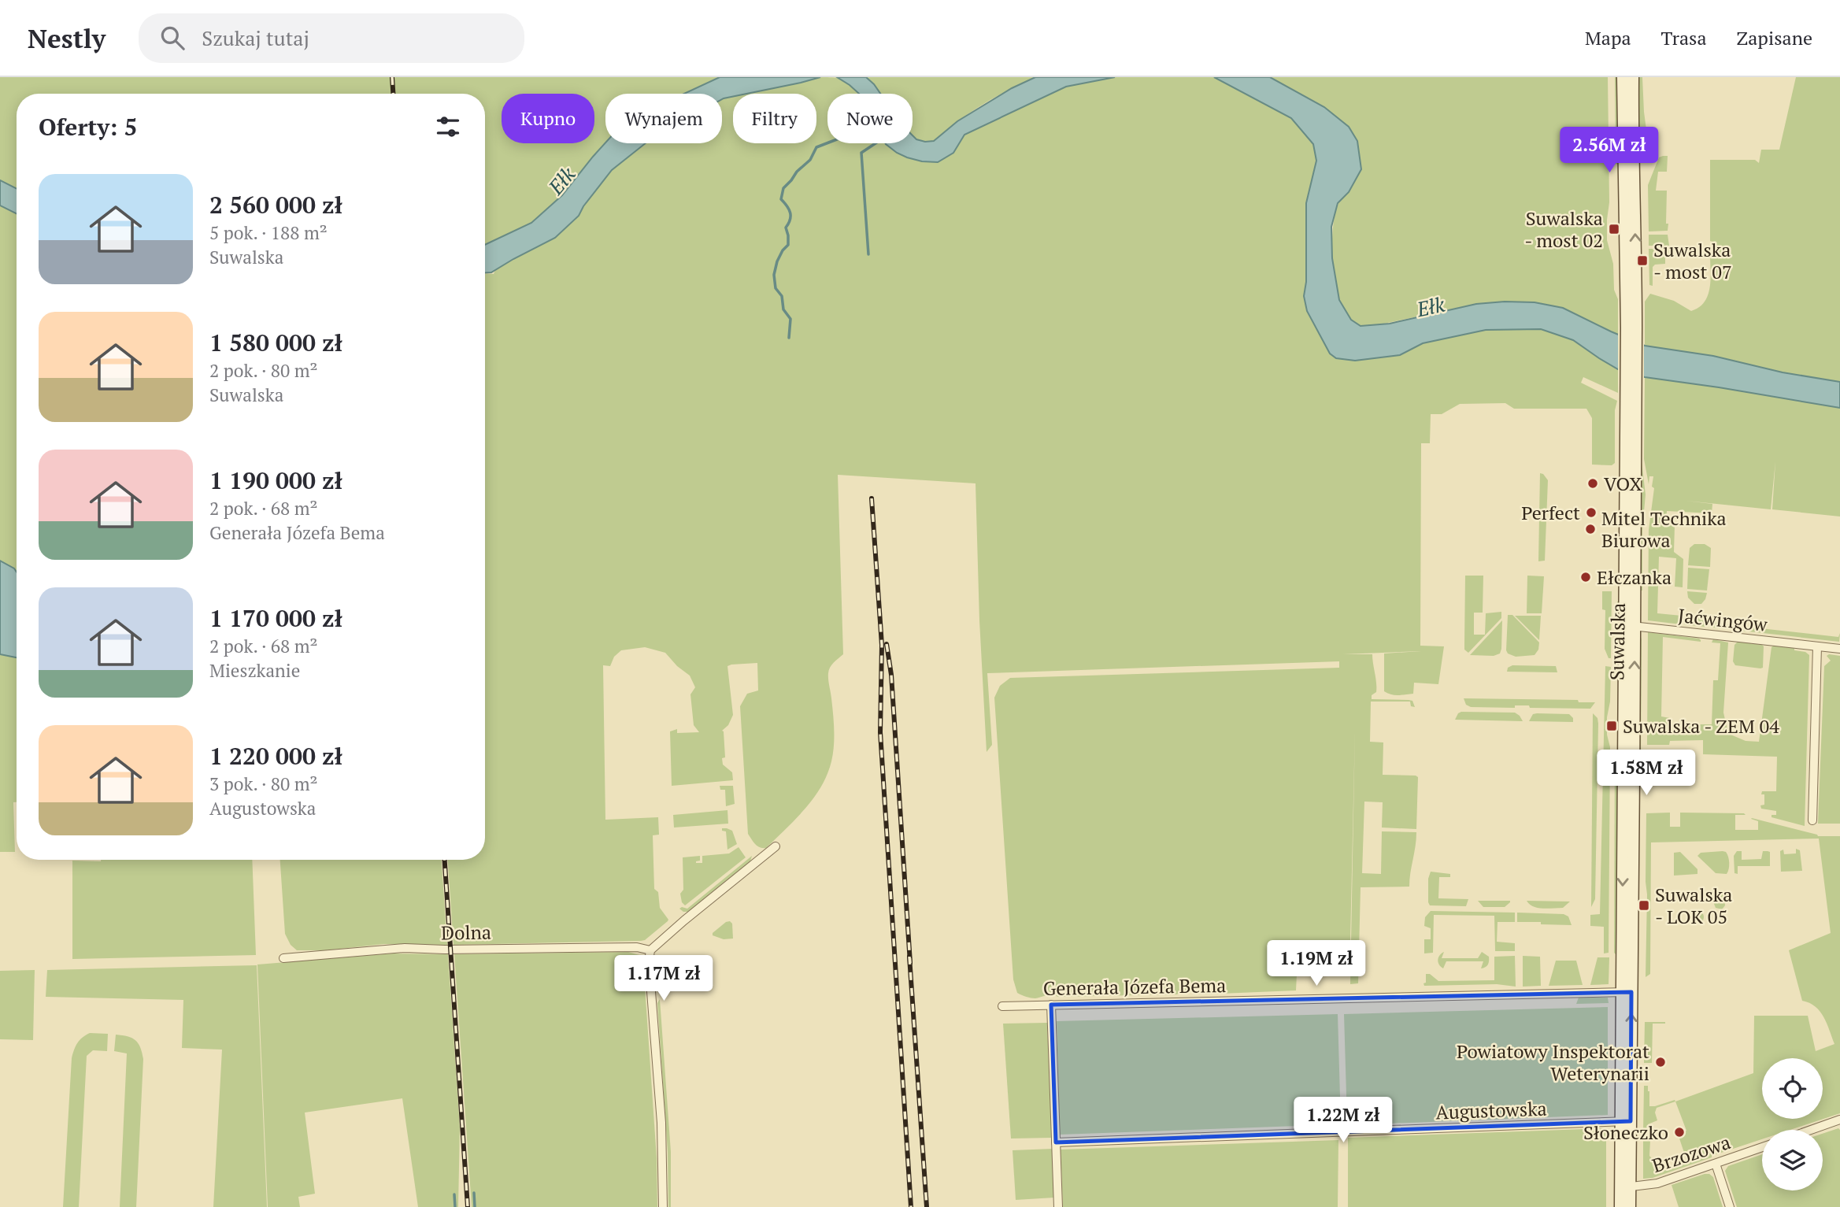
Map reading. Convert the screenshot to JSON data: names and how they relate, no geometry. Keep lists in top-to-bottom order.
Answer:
{
  "streets": {
    "street": [
      "Jaćwingów",
      "Suwalska",
      "Dolna",
      "Generała Józefa Bema",
      "Augustowska",
      "Brzozowa"
    ]
  },
  "crossings": [
    ["Jaćwingów", "Suwalska"],
    ["Suwalska", "Generała Józefa Bema"],
    ["Suwalska", "Augustowska"],
    ["Suwalska", "Brzozowa"]
  ],
  "water": ["Ełk"],
  "places": {
    "transit": [
      "Suwalska - most 02",
      "Suwalska - most 07",
      "Suwalska - ZEM 04",
      "Suwalska - LOK 05"
    ],
    "other": [
      "VOX",
      "Perfect",
      "Mitel Technika Biurowa",
      "Ełczanka",
      "Powiatowy Inspektorat Weterynarii",
      "Słoneczko"
    ]
  },
  "page": {
    "header": "Nestly",
    "search": "Szukaj tutaj",
    "nav": ["Mapa", "Trasa", "Zapisane"],
    "chip": [
      "Kupno",
      "Wynajem",
      "Filtry",
      "Nowe"
    ],
    "heading": "Oferty: 5",
    "price": [
      "2.56M zł",
      "1.58M zł",
      "1.19M zł",
      "1.17M zł",
      "1.22M zł"
    ],
    "list": [
      {
        "name": "2 560 000 zł",
        "note": "5 pok. · 188 m² · Suwalska"
      },
      {
        "name": "1 580 000 zł",
        "note": "2 pok. · 80 m² · Suwalska"
      },
      {
        "name": "1 190 000 zł",
        "note": "2 pok. · 68 m² · Generała Józefa Bema"
      },
      {
        "name": "1 170 000 zł",
        "note": "2 pok. · 68 m² · Mieszkanie"
      },
      {
        "name": "1 220 000 zł",
        "note": "3 pok. · 80 m² · Augustowska"
      }
    ]
  }
}
